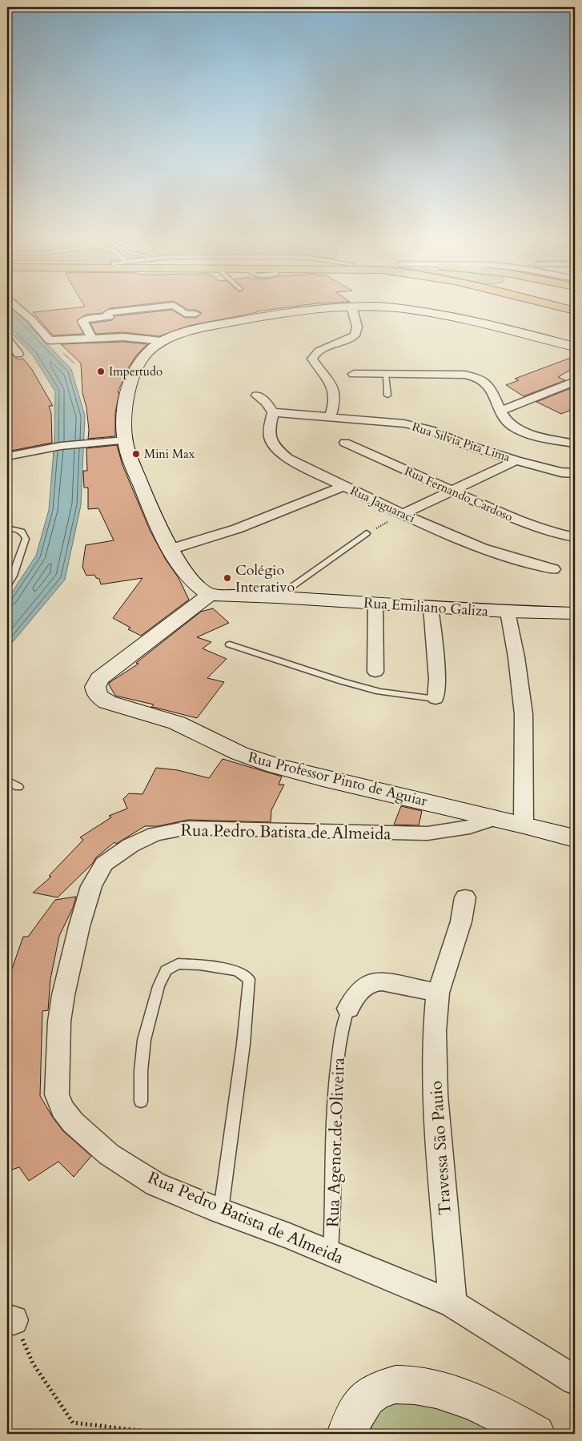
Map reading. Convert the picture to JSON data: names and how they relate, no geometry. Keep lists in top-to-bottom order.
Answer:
{
  "streets": {
    "street": [
      "Rua Silvia Pita Lima",
      "Rua Fernando Cardoso",
      "Rua Jaguaraci",
      "Rua Emiliano Galiza",
      "Rua Professor Pinto de Aguiar",
      "Rua Pedro Batista de Almeida",
      "Travessa São Pauio"
    ],
    "lane": ["Rua Agenor de Oliveira"]
  },
  "crossings": [
    ["Rua Silvia Pita Lima", "Rua Jaguaraci"],
    ["Rua Emiliano Galiza", "Rua Professor Pinto de Aguiar"],
    ["Rua Professor Pinto de Aguiar", "Rua Pedro Batista de Almeida"],
    ["Rua Pedro Batista de Almeida", "Rua Agenor de Oliveira"],
    ["Rua Pedro Batista de Almeida", "Travessa São Pauio"]
  ],
  "places": ["Impertudo", "Mini Max", "Colégio Interativo"]
}
